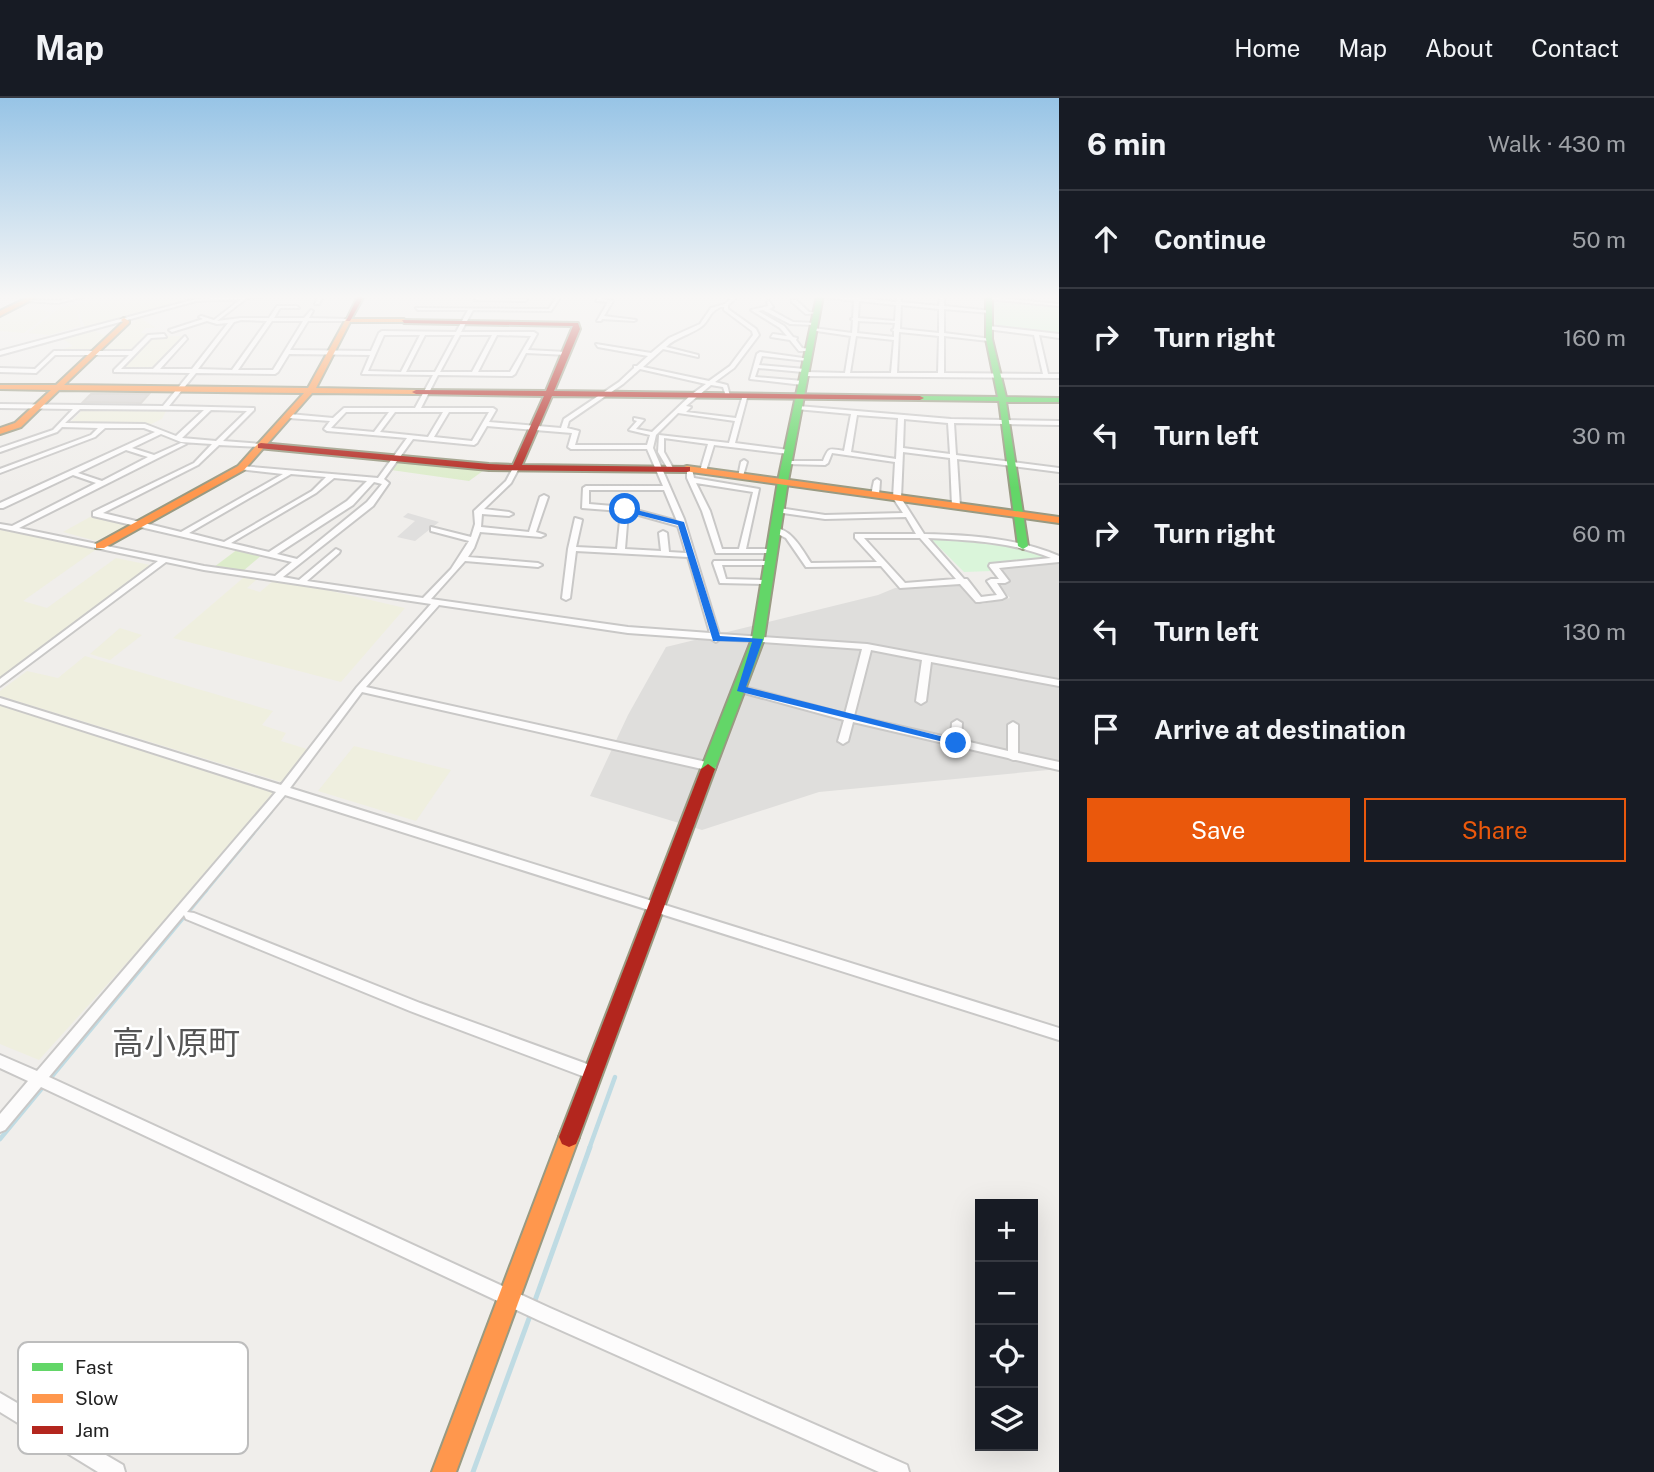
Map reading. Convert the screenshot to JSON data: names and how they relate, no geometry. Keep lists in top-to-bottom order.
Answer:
{
  "districts": ["高小原町"],
  "legend": ["Fast", "Slow", "Jam"],
  "page": {
    "header": "Map",
    "nav": [
      "Home",
      "Map",
      "About",
      "Contact"
    ],
    "heading": ["6 min", "Walk · 430 m"],
    "list": [
      ["Continue", "50 m"],
      ["Turn right", "160 m"],
      ["Turn left", "30 m"],
      ["Turn right", "60 m"],
      ["Turn left", "130 m"],
      "Arrive at destination"
    ],
    "buttons": ["Save", "Share"],
    "map_buttons": ["+", "−"]
  }
}
